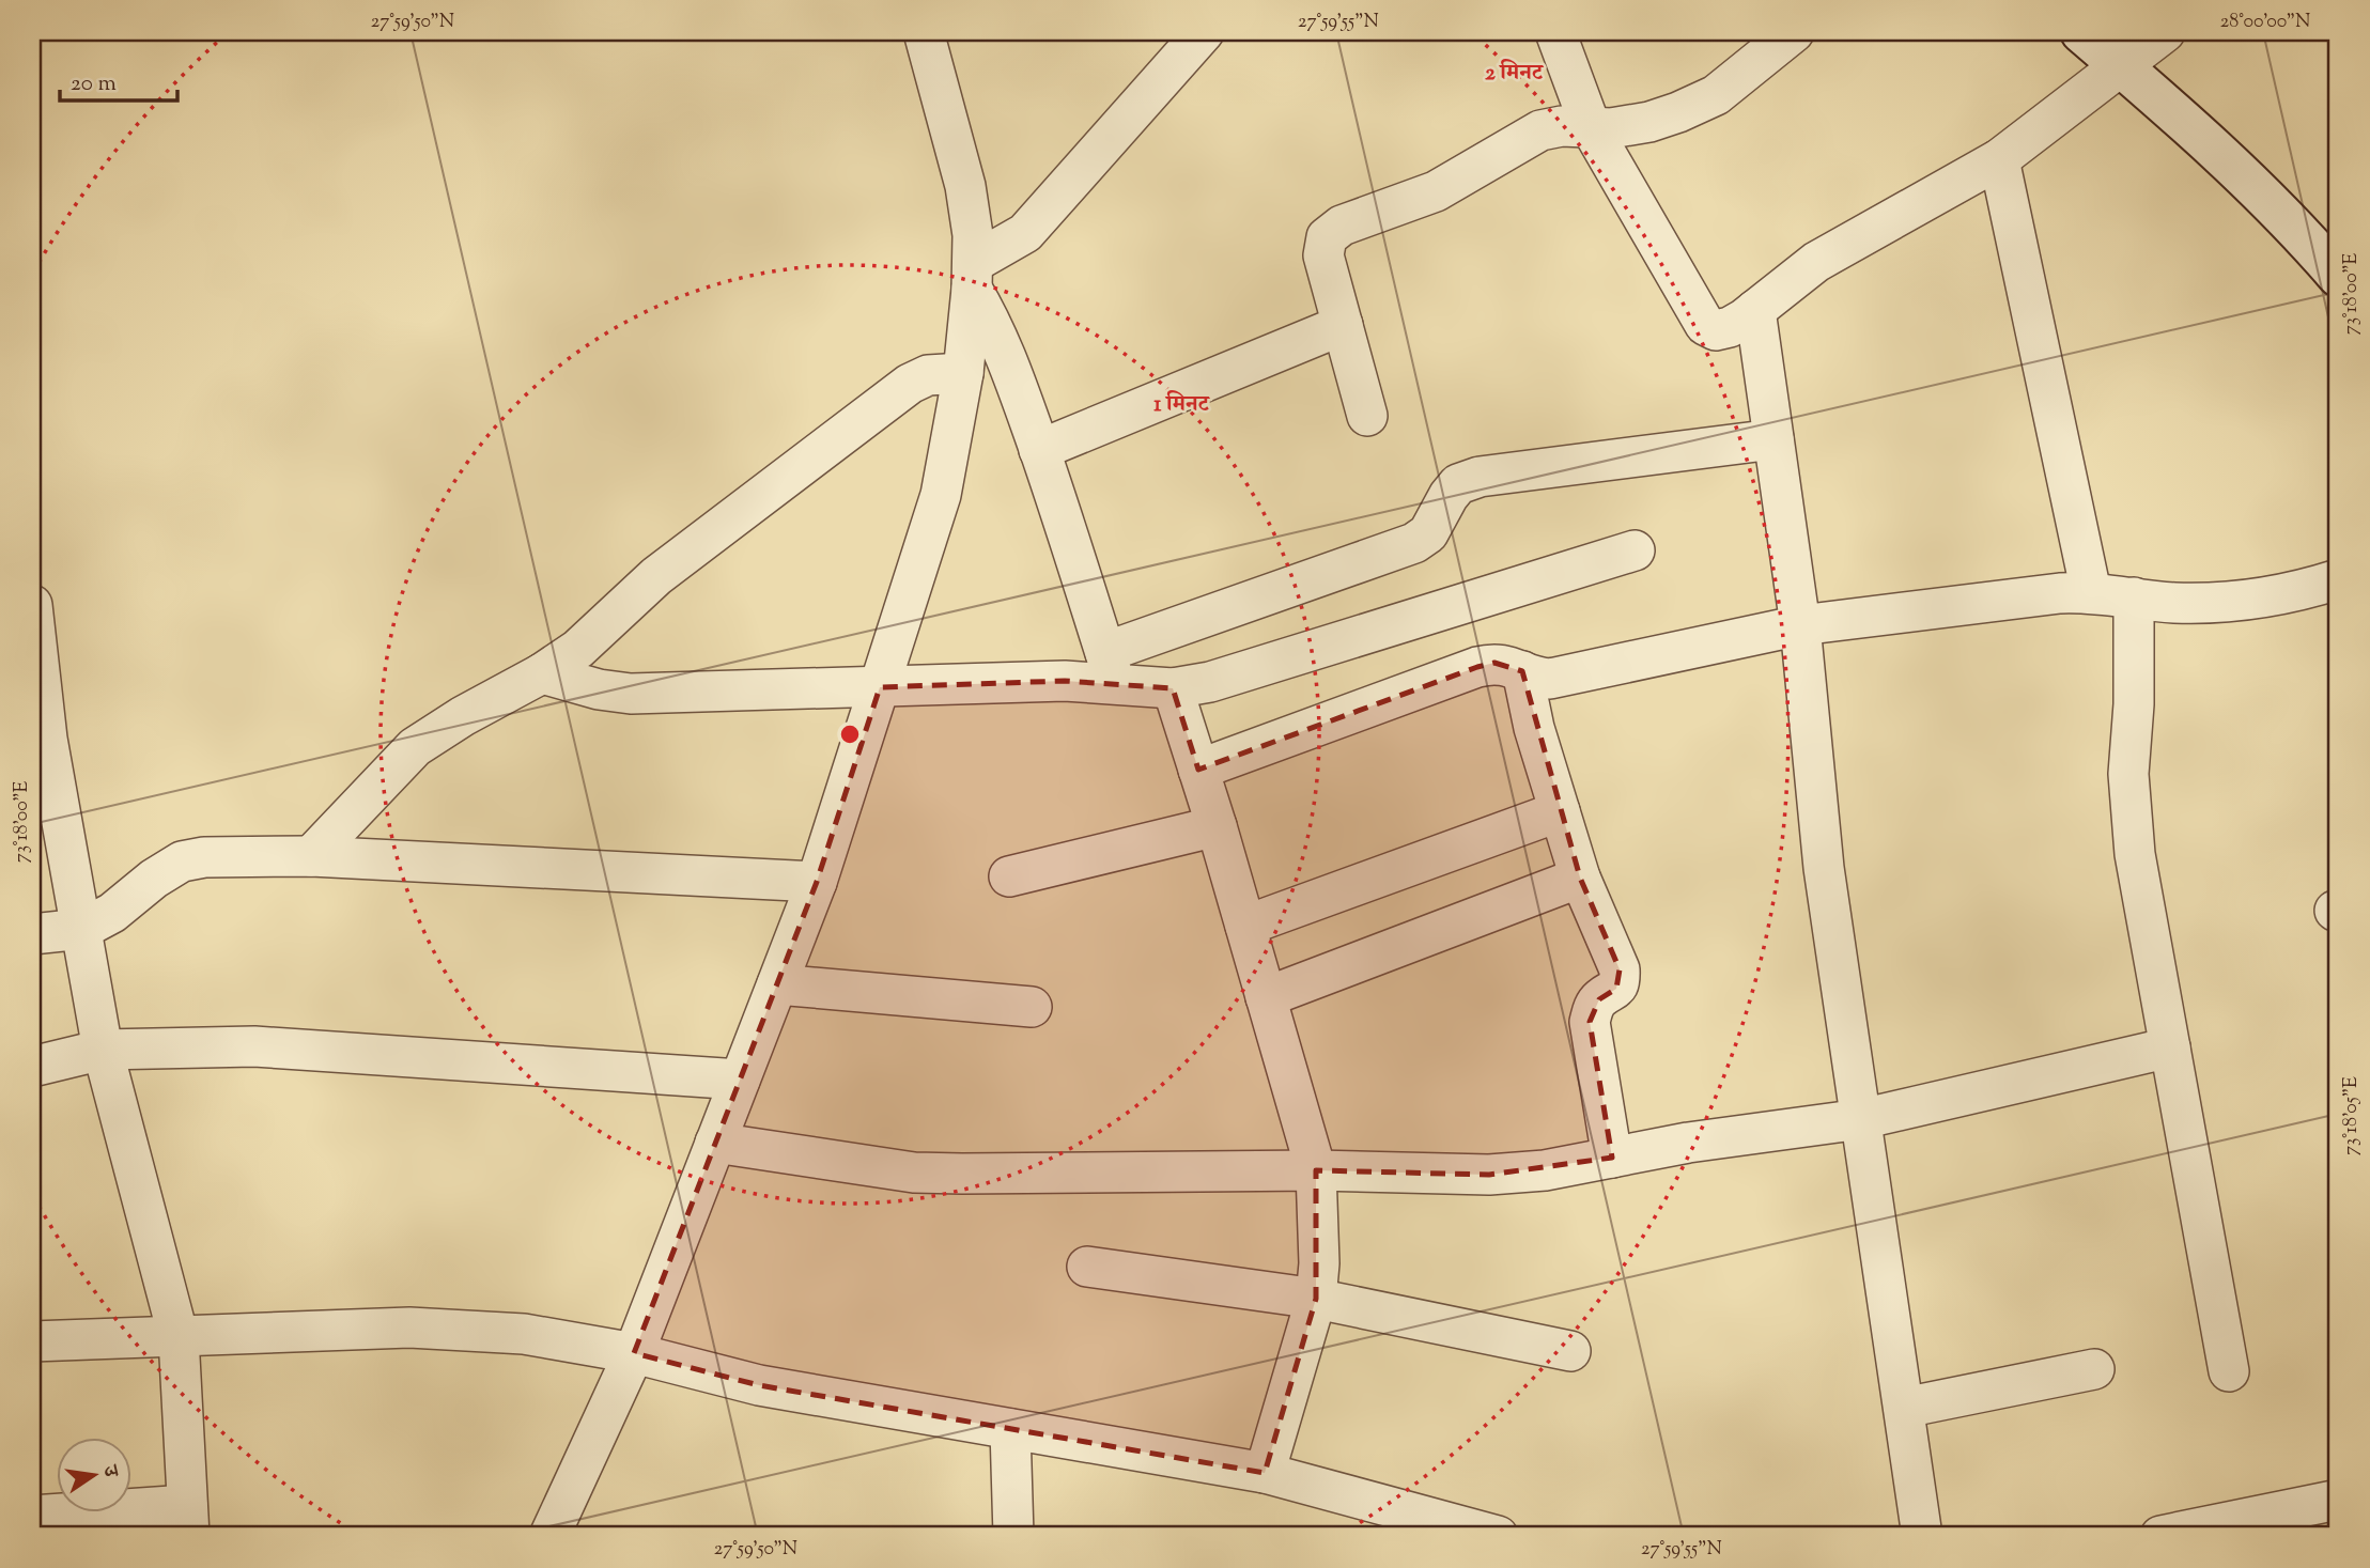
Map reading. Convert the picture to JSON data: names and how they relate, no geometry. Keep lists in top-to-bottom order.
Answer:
{
  "scale_bar": "20 m",
  "north": "right",
  "coordinates": [
    "27°59'50\"N",
    "27°59'55\"N",
    "28°00'00\"N",
    "73°18'00\"E",
    "73°18'05\"E"
  ],
  "rings": ["2 मिनट", "1 मिनट"]
}
